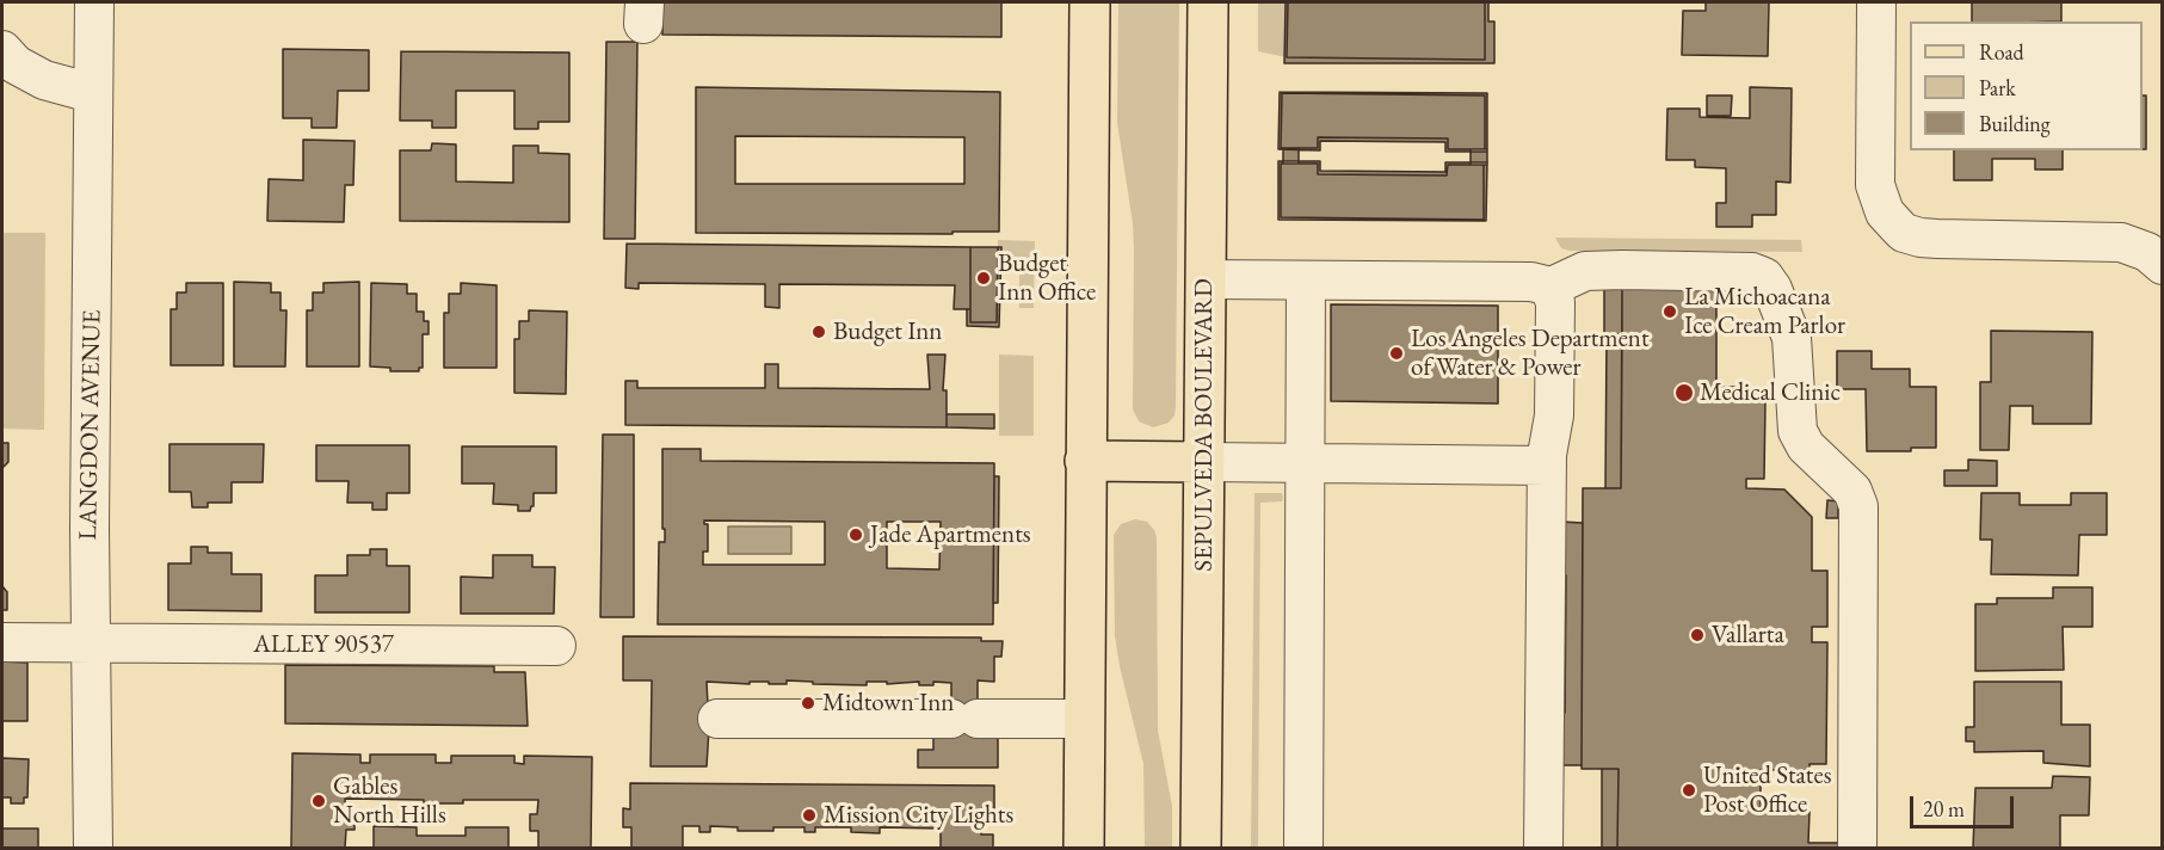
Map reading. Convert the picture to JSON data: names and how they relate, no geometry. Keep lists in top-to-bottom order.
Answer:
{
  "streets": {
    "main road": ["SEPULVEDA BOULEVARD"],
    "street": ["LANGDON AVENUE", "ALLEY 90537"]
  },
  "crossings": [
    ["LANGDON AVENUE", "ALLEY 90537"]
  ],
  "places": [
    "Budget Inn Office",
    "La Michoacana Ice Cream Parlor",
    "Budget Inn",
    "Los Angeles Department of Water & Power",
    "Medical Clinic",
    "Jade Apartments",
    "Vallarta",
    "Midtown Inn",
    "United States Post Office",
    "Gables North Hills",
    "Mission City Lights"
  ],
  "legend": ["Road", "Park", "Building"],
  "scale_bar": "20 m"
}
